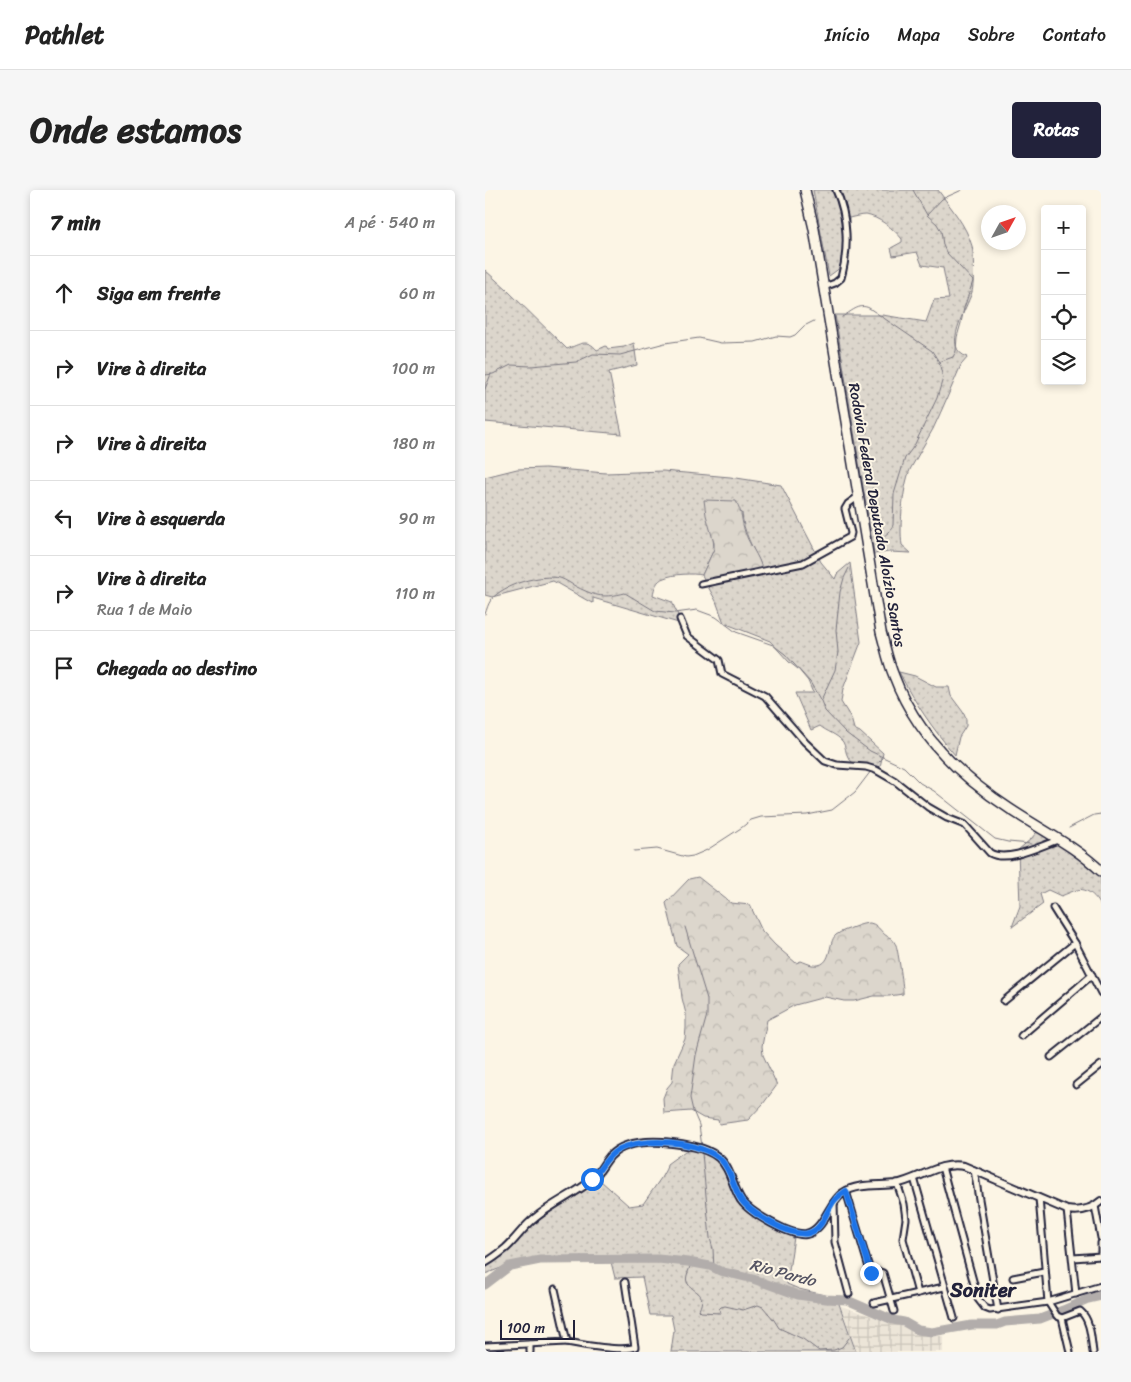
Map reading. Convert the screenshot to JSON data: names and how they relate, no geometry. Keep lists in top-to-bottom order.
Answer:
{
  "streets": {
    "highway": ["Rodovia Federal Deputado Aloízio Santos"]
  },
  "districts": ["Soniter"],
  "water": ["Rio Pardo"],
  "scale_bar": "100 m",
  "north": "top right",
  "page": {
    "header": "Pathlet",
    "nav": [
      "Início",
      "Mapa",
      "Sobre",
      "Contato"
    ],
    "title": "Onde estamos",
    "buttons": "Rotas",
    "heading": ["7 min", "A pé · 540 m"],
    "map_buttons": ["+", "−"],
    "list": [
      ["Siga em frente", "60 m"],
      ["Vire à direita", "100 m"],
      ["Vire à direita", "180 m"],
      ["Vire à esquerda", "90 m"],
      ["Vire à direita", "Rua 1 de Maio", "110 m"],
      "Chegada ao destino"
    ],
    "scale": "100 m"
  }
}
